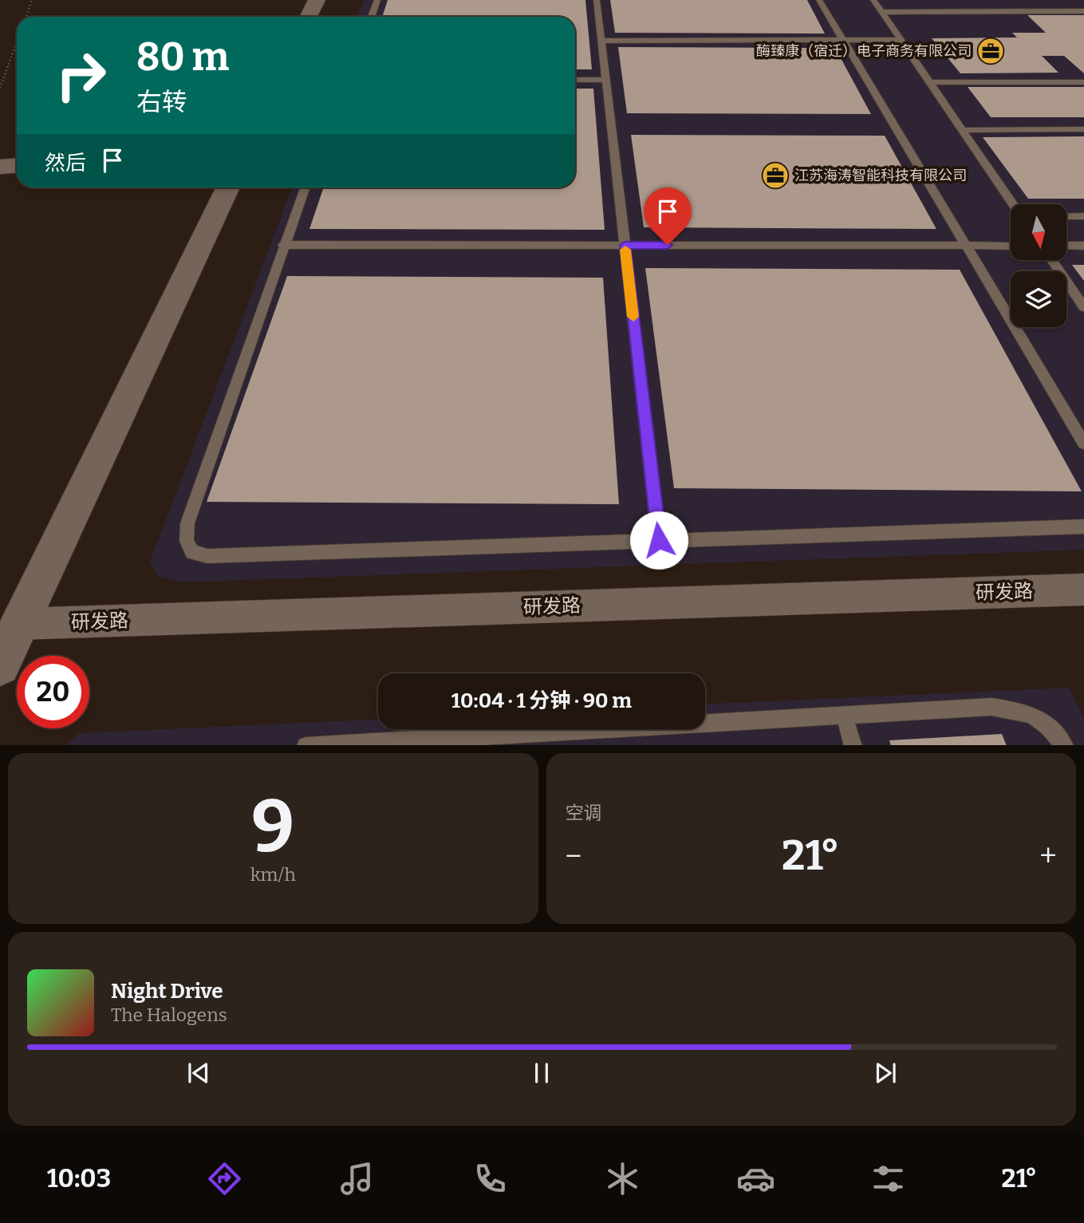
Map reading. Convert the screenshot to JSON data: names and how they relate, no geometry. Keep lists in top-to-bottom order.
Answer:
{
  "streets": {
    "street": ["研发路"]
  },
  "places": {
    "office": ["酶臻康（宿迁）电子商务有限公司", "江苏海涛智能科技有限公司"]
  },
  "north": "bottom",
  "page": {
    "turn": ["80 m", "右转"],
    "then": "然后",
    "limit": "20",
    "trip": "10:04 · 1 分钟 · 90 m",
    "tile": [
      ["9", "km/h"],
      "空调"
    ],
    "heat": ["−", "21°", "+"],
    "song": ["Night Drive", "The Halogens"],
    "tabs": ["10:03", "21°"]
  }
}
